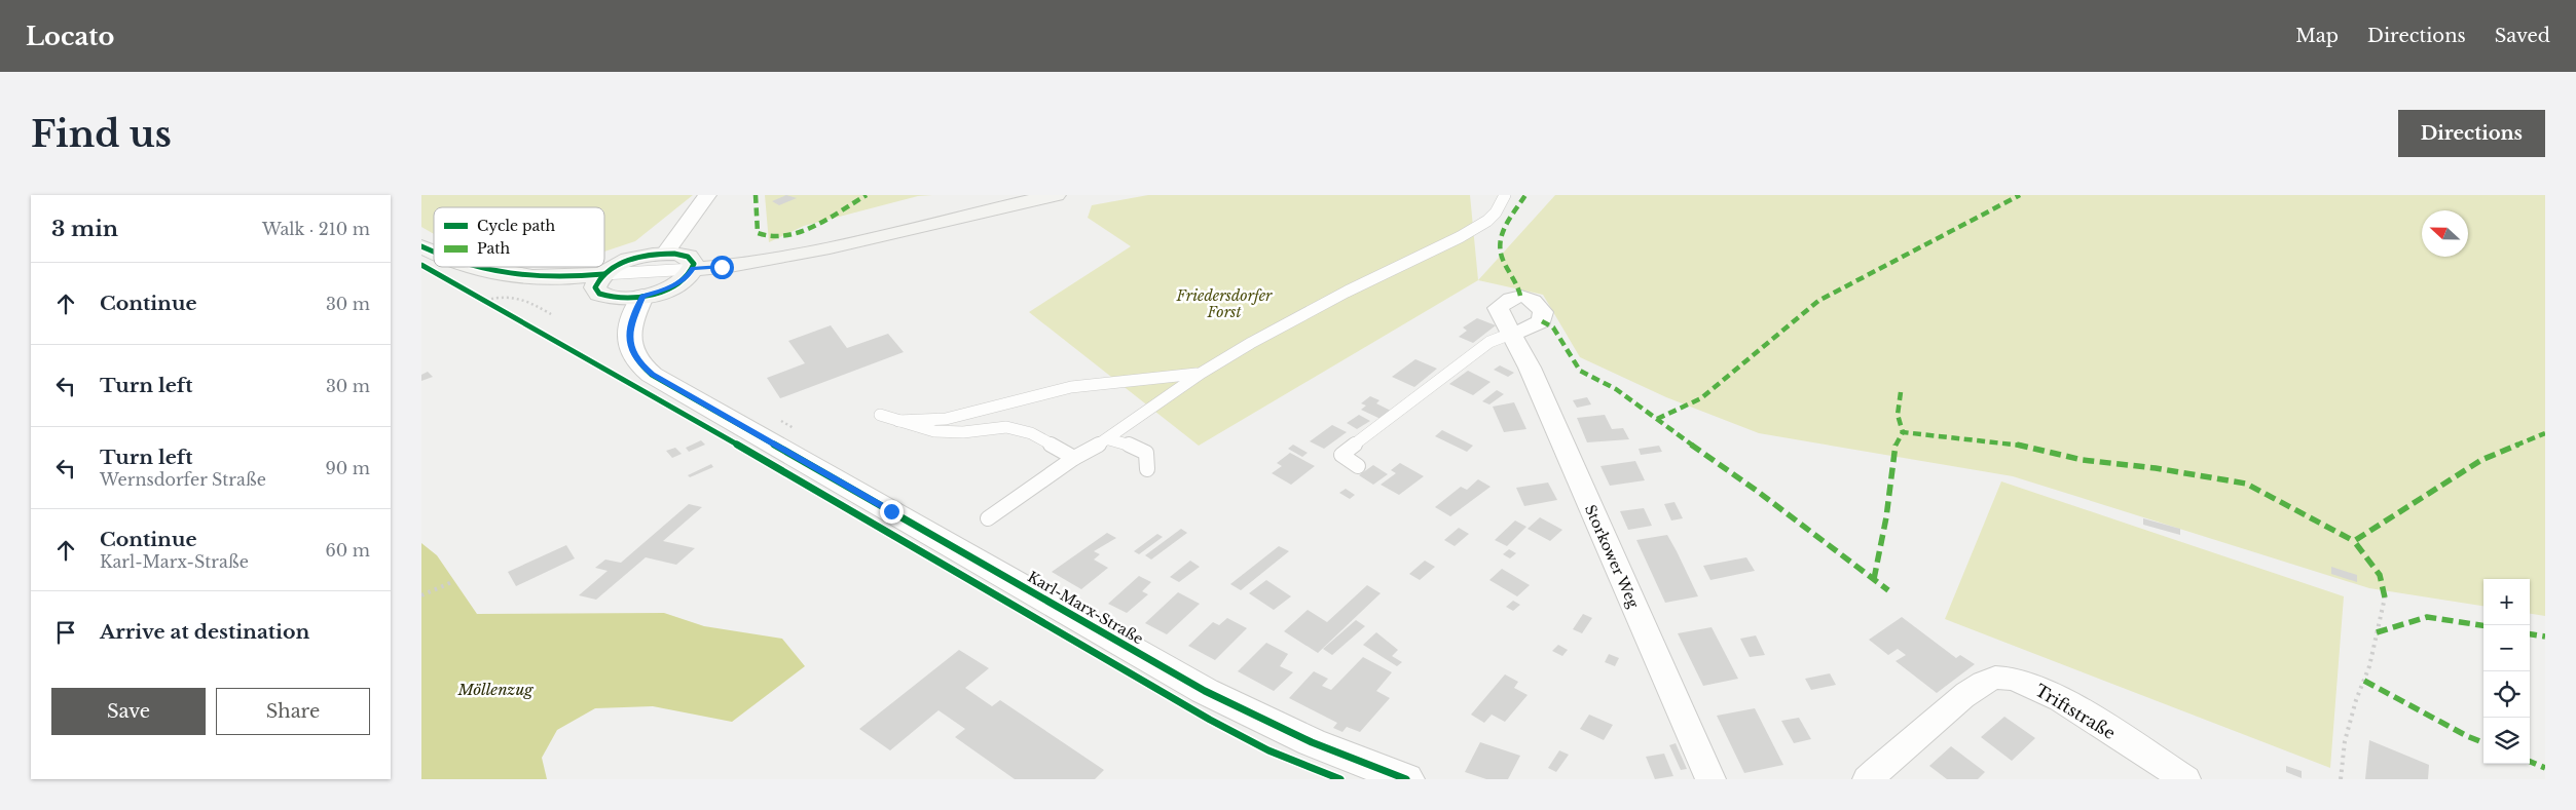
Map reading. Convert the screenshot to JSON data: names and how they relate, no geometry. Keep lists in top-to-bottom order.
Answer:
{
  "streets": {
    "street": ["Storkower Weg", "Karl-Marx-Straße", "Triftstraße"]
  },
  "water": ["Möllenzug"],
  "parks": ["Friedersdorfer Forst"],
  "legend": ["Cycle path", "Path"],
  "north": "left",
  "page": {
    "header": "Locato",
    "nav": ["Map", "Directions", "Saved"],
    "buttons": [
      "Directions",
      ["Save", "Share"]
    ],
    "title": "Find us",
    "heading": ["3 min", "Walk · 210 m"],
    "list": [
      ["Continue", "30 m"],
      ["Turn left", "30 m"],
      ["Turn left", "Wernsdorfer Straße", "90 m"],
      ["Continue", "Karl-Marx-Straße", "60 m"],
      "Arrive at destination"
    ],
    "map_buttons": ["+", "−"]
  }
}
